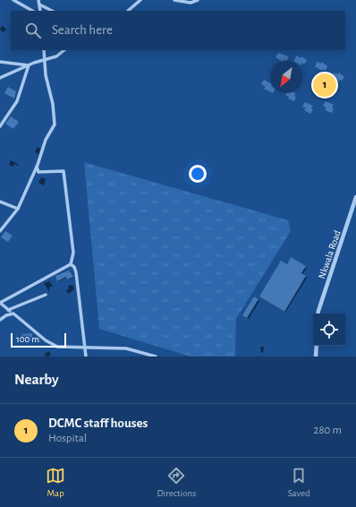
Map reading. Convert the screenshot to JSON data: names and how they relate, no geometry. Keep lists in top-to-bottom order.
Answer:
{
  "streets": {
    "street": ["Nkwala Road"]
  },
  "scale_bar": "100 m",
  "north": "bottom left",
  "page": {
    "search": "Search here",
    "pins": "1",
    "scale": "100 m",
    "heading": "Nearby",
    "list": [
      {
        "mark": "1",
        "name": "DCMC staff houses",
        "note": "Hospital",
        "value": "280 m"
      }
    ],
    "nav": ["Map", "Directions", "Saved"]
  }
}
